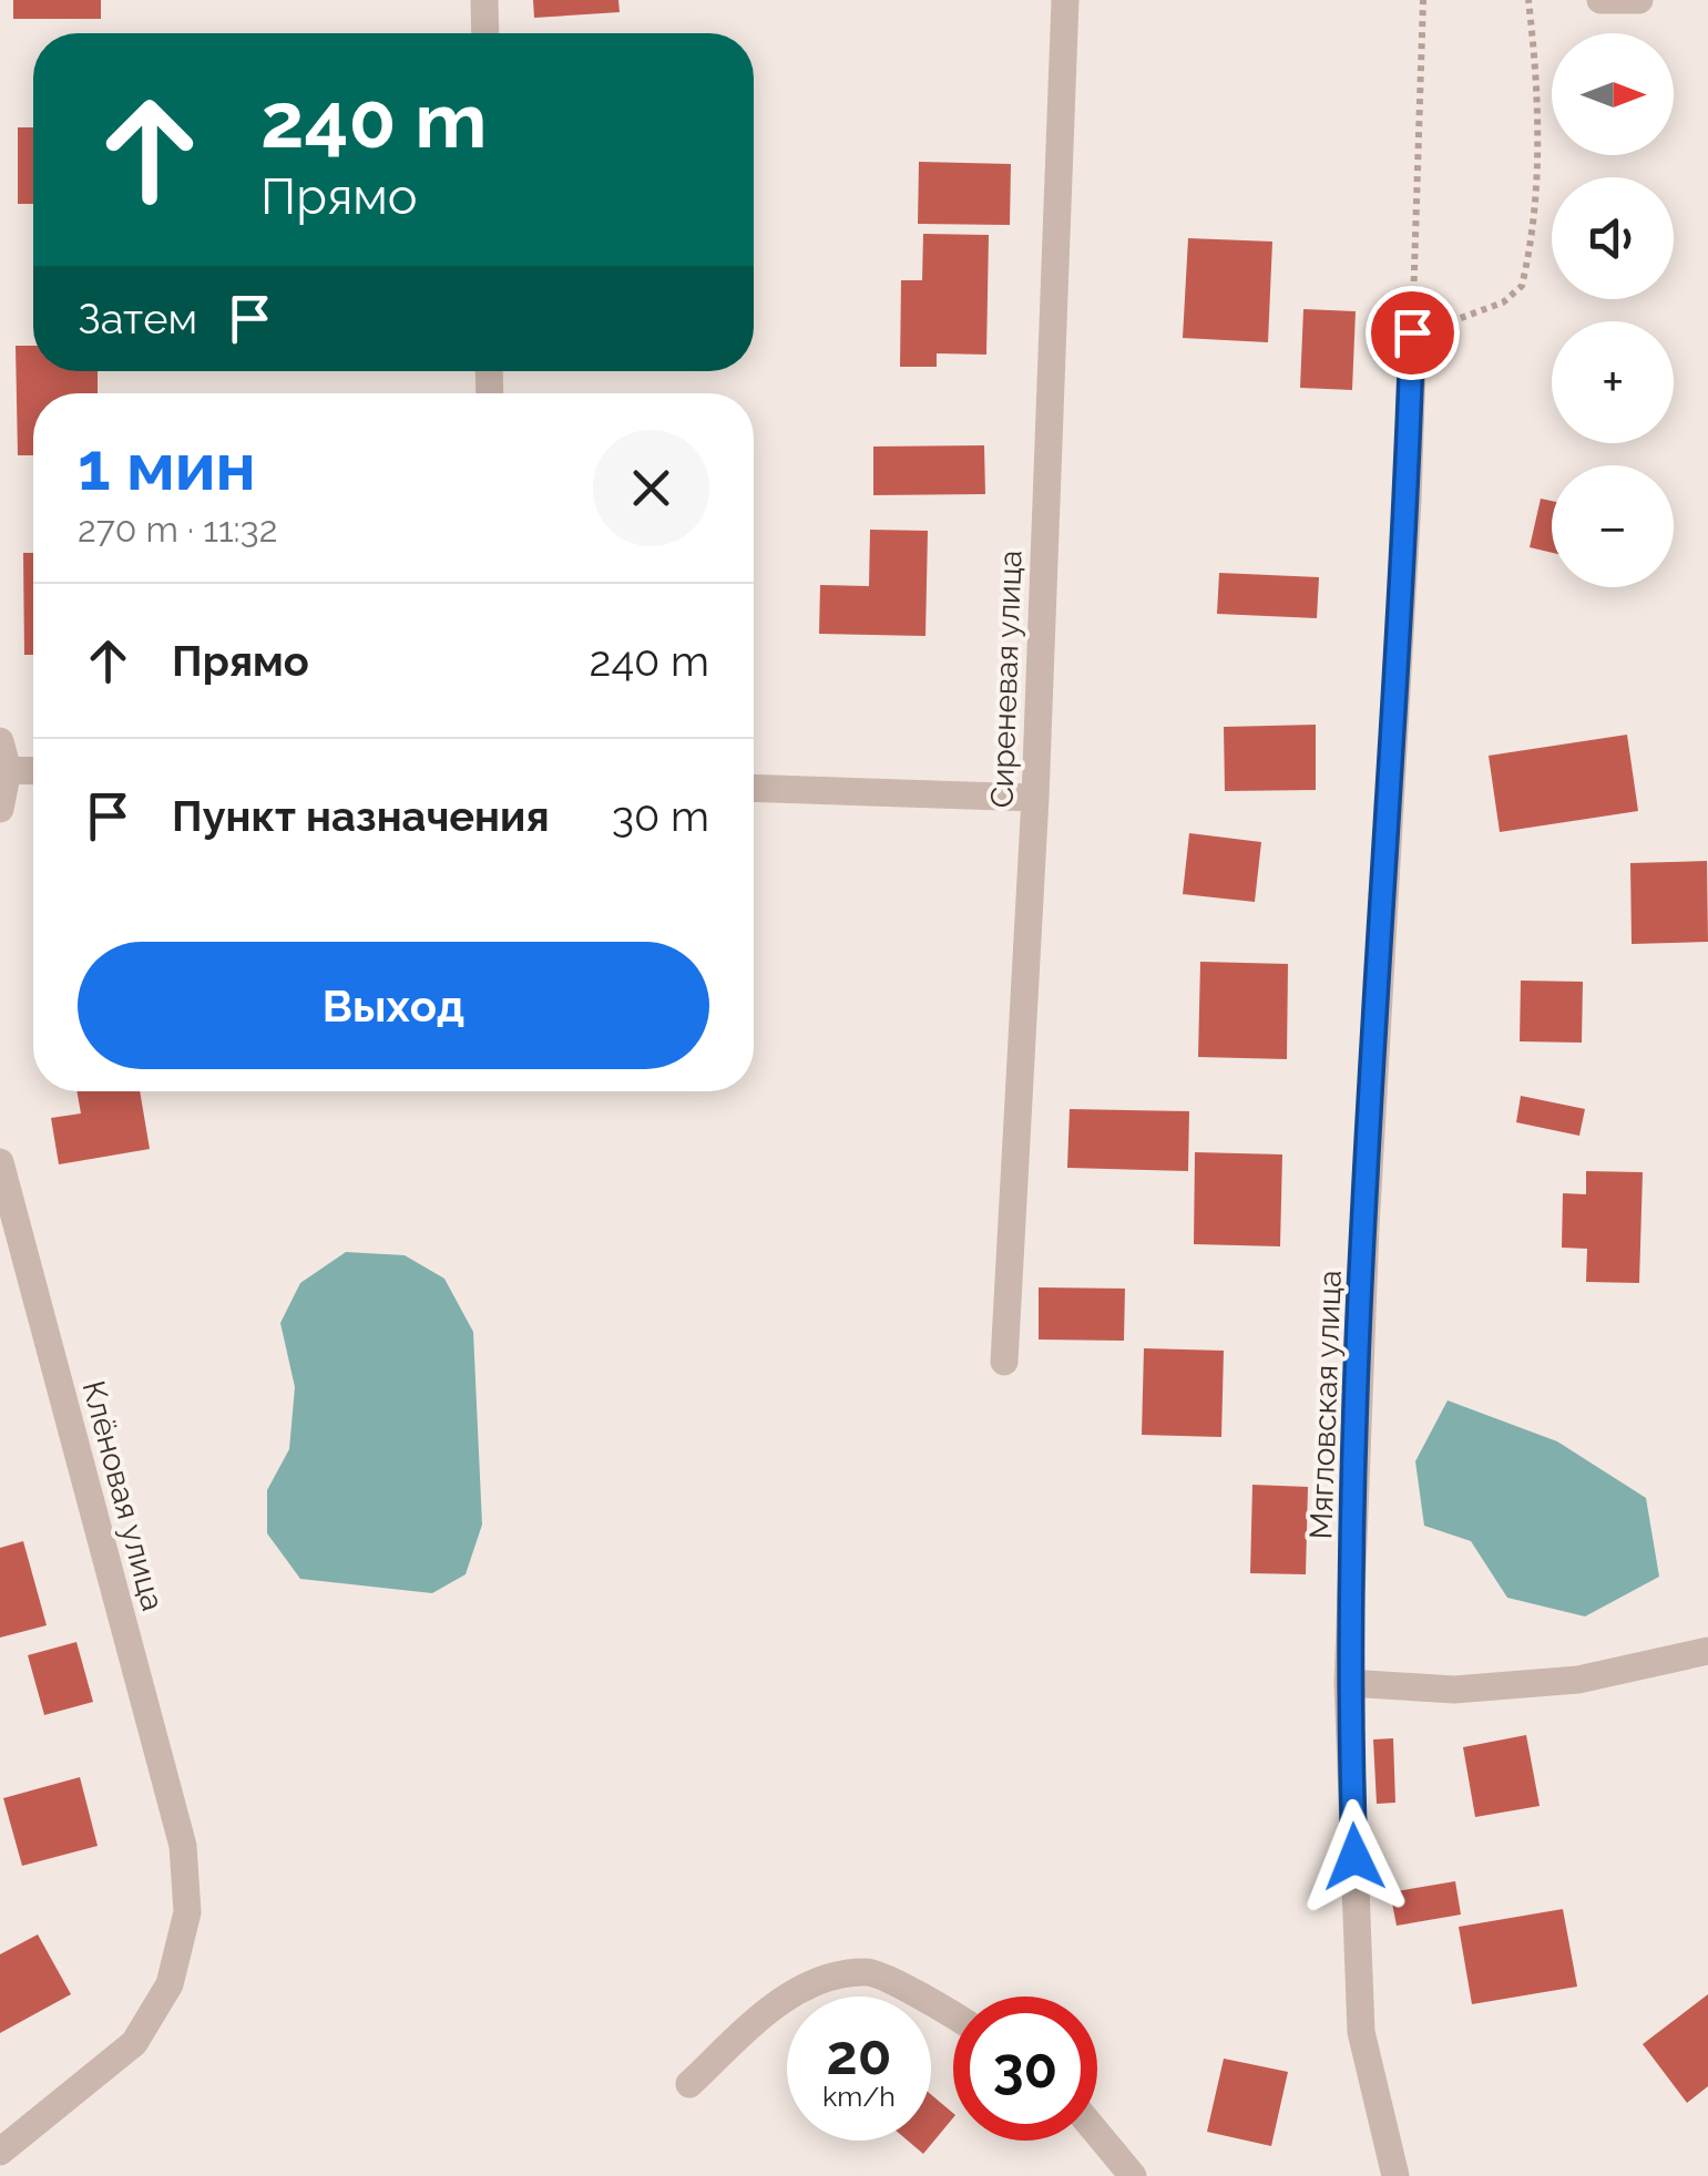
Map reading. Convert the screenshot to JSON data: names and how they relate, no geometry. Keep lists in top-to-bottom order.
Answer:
{
  "streets": {
    "street": ["Сиреневая улица", "Мягловская улица", "Клёновая улица"]
  },
  "north": "right",
  "page": {
    "map_buttons": ["+", "−"],
    "turn": ["240 m", "Прямо"],
    "then": "Затем",
    "heading": ["1 мин", "270 m · 11:32"],
    "list": [
      {
        "name": "Прямо",
        "value": "240 m"
      },
      {
        "name": "Пункт назначения",
        "value": "30 m"
      }
    ],
    "buttons": "Выход",
    "speed": "20 km/h",
    "limit": "30"
  }
}
